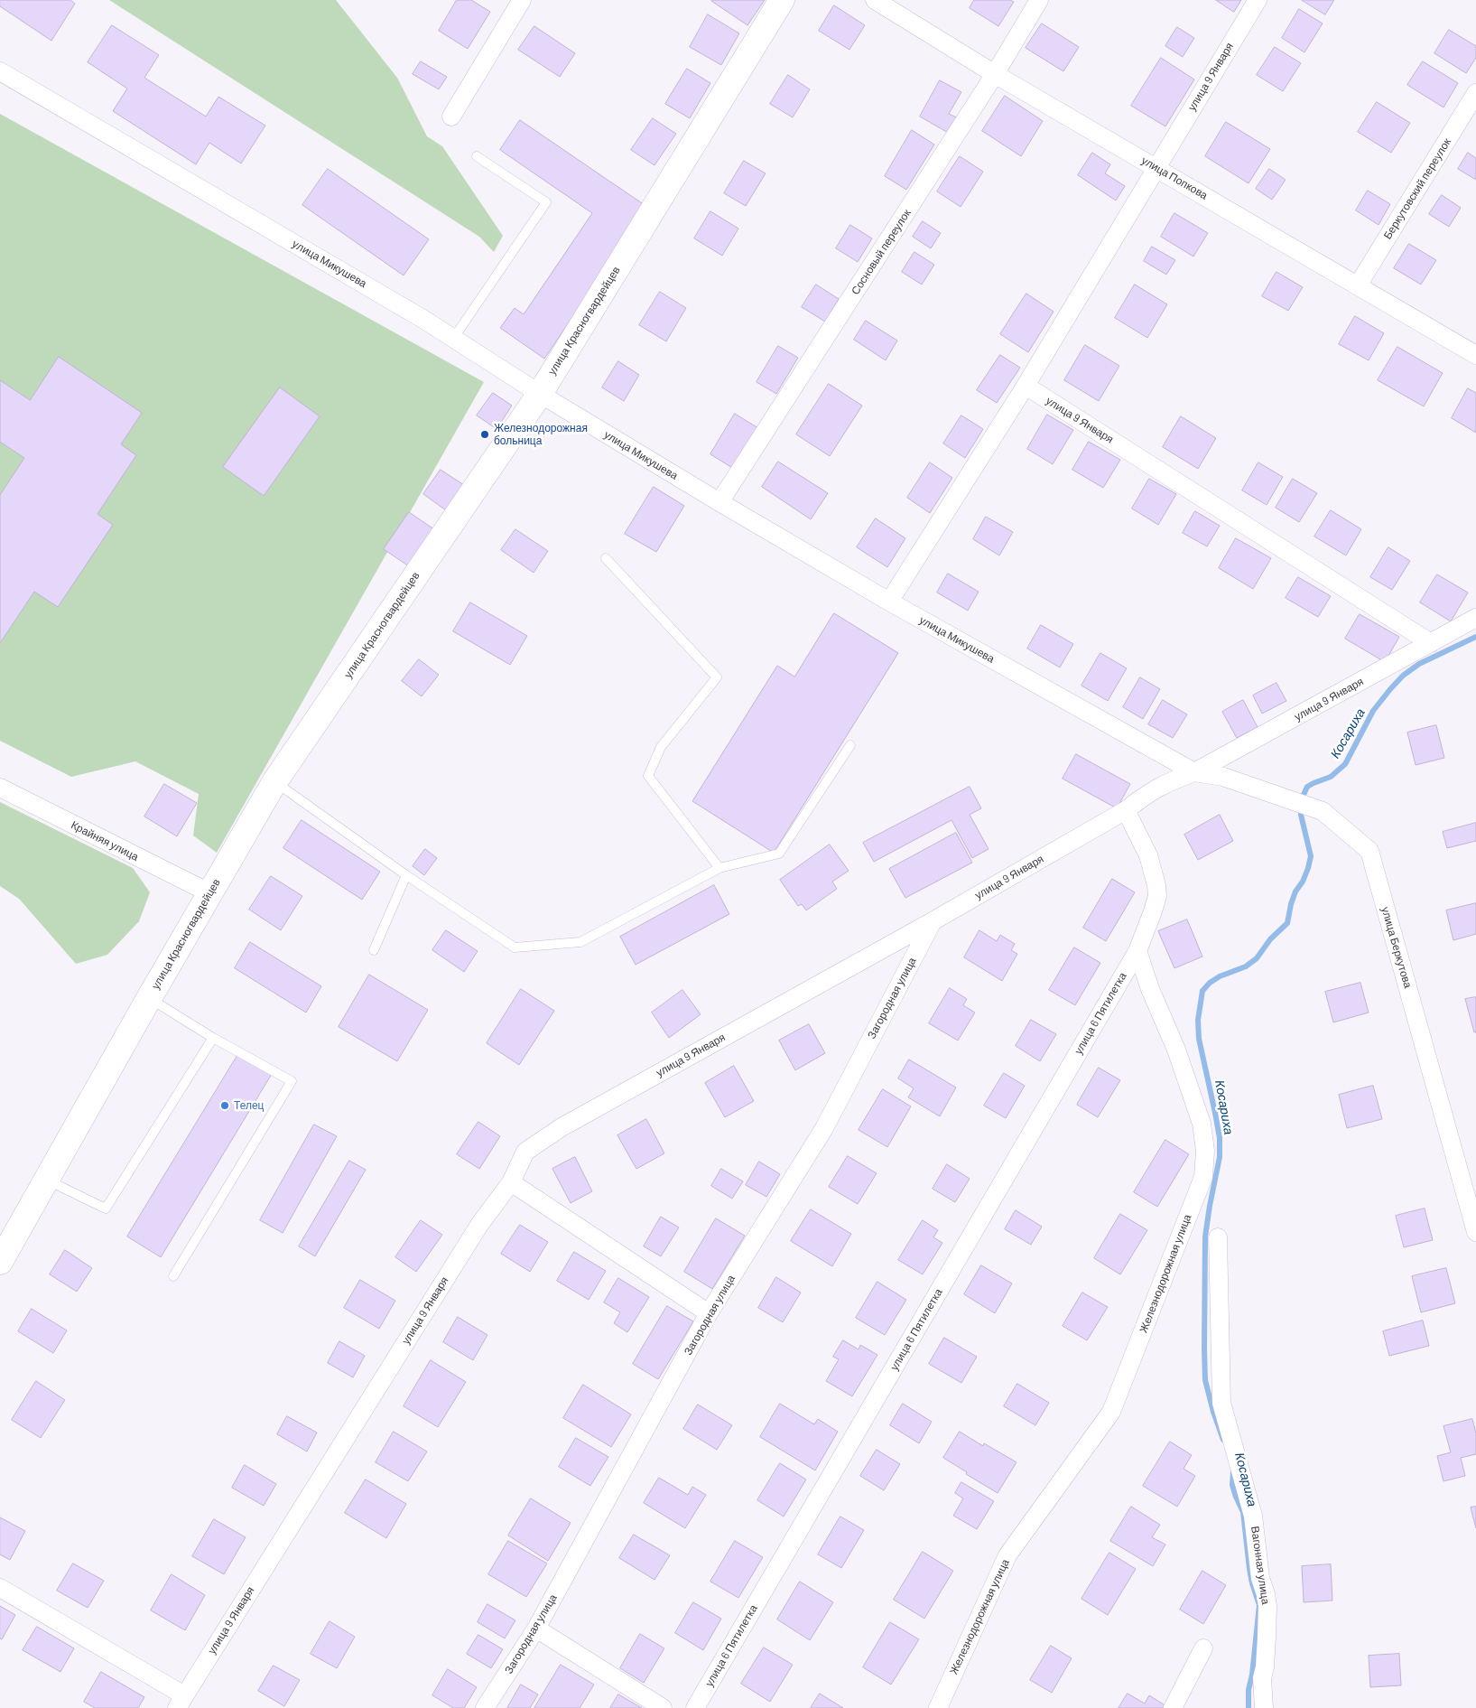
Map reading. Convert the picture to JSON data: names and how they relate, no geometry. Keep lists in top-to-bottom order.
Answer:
{
  "streets": {
    "street": [
      "улица 9 Января",
      "улица Попкова",
      "Беркутовский переулок",
      "Сосновый переулок",
      "улица Микушева",
      "улица Красногвардейцев",
      "Крайняя улица",
      "улица Беркутова",
      "Загородная улица",
      "улица 6 Пятилетка",
      "Железнодорожная улица",
      "Вагонная улица"
    ]
  },
  "crossings": [
    ["улица 9 Января", "улица Попкова"],
    ["улица 9 Января", "улица Микушева"],
    ["улица 9 Января", "улица Беркутова"],
    ["улица 9 Января", "Загородная улица"],
    ["улица Попкова", "Беркутовский переулок"],
    ["улица Попкова", "Сосновый переулок"],
    ["Сосновый переулок", "улица Микушева"],
    ["улица Микушева", "улица Красногвардейцев"],
    ["улица Микушева", "улица Беркутова"],
    ["улица Красногвардейцев", "Крайняя улица"],
    ["улица 6 Пятилетка", "Железнодорожная улица"]
  ],
  "water": ["Косариха"],
  "places": ["Железнодорожная больница", "Телец"]
}
